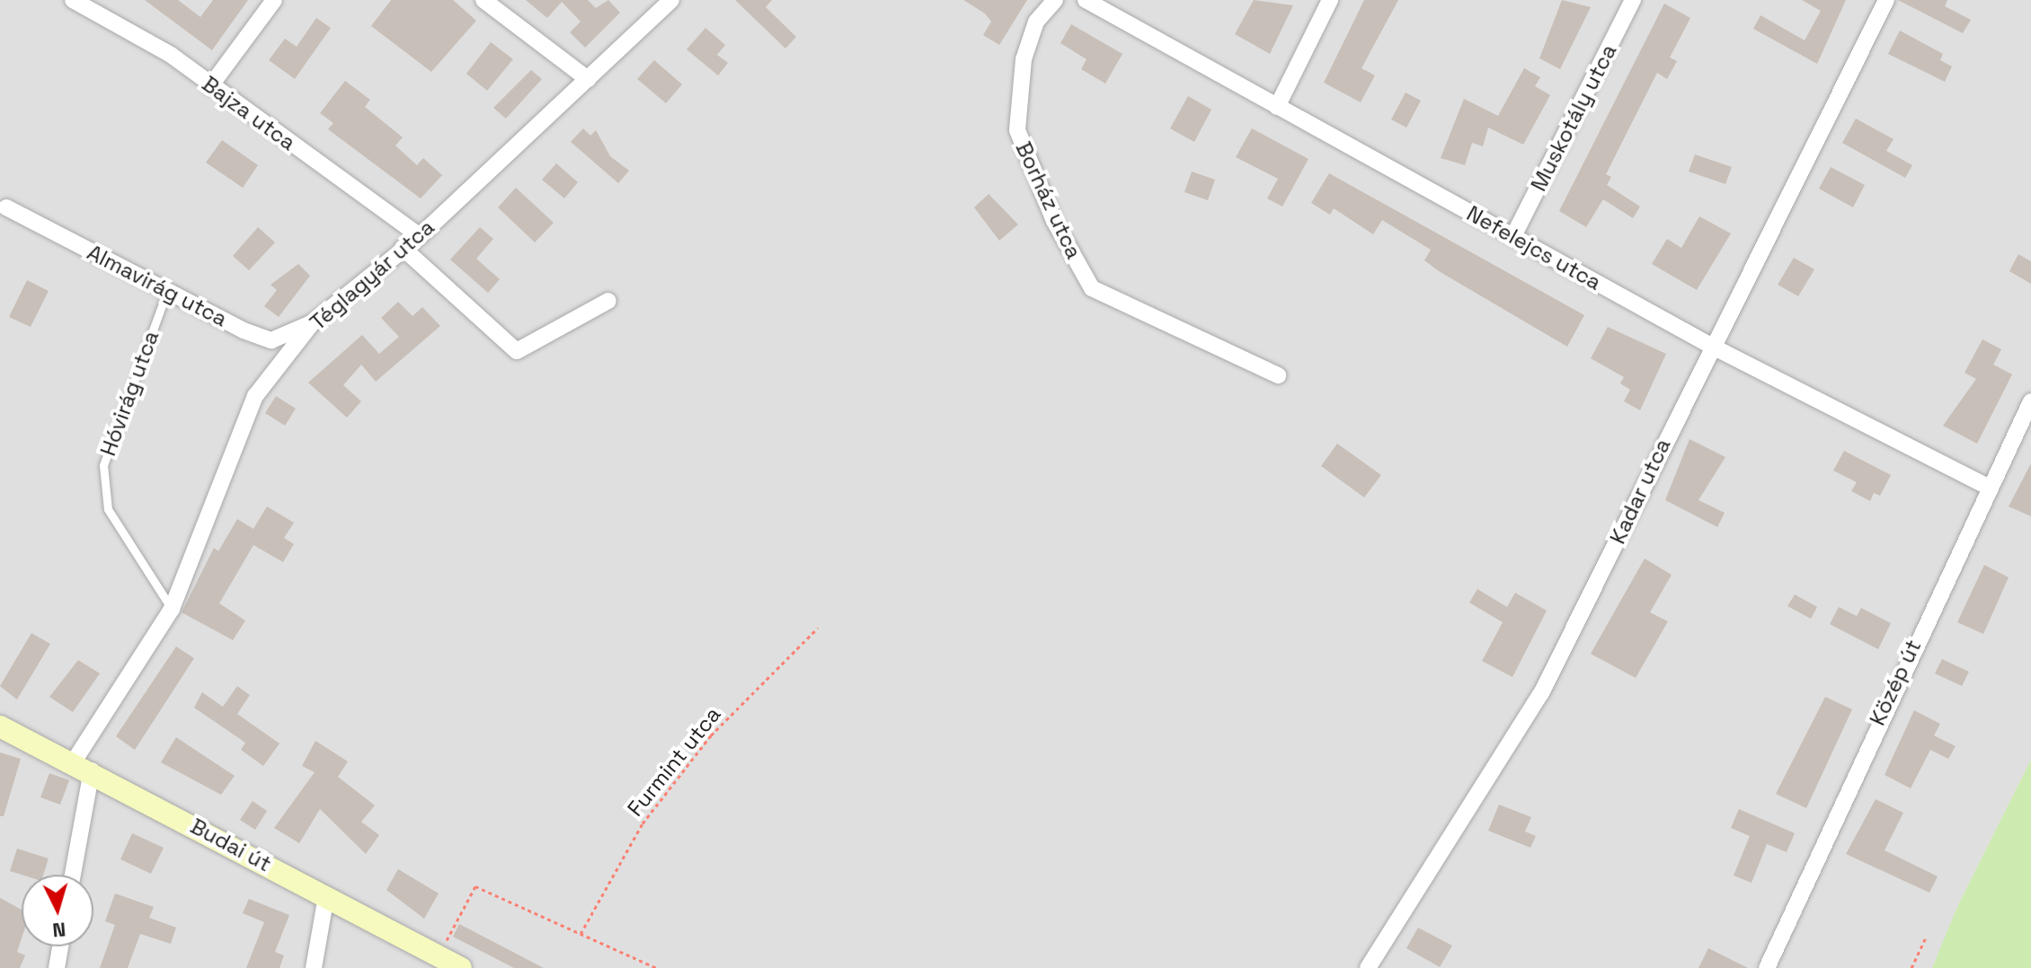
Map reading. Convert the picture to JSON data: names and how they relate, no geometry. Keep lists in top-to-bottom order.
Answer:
{
  "streets": {
    "street": [
      "Bajza utca",
      "Muskotály utca",
      "Borház utca",
      "Nefelejcs utca",
      "Téglagyár utca",
      "Almavirág utca",
      "Kadar utca",
      "Közép út",
      "Budai út"
    ],
    "lane": ["Hóvirág utca"],
    "path": ["Furmint utca"]
  },
  "crossings": [
    ["Bajza utca", "Téglagyár utca"],
    ["Muskotály utca", "Nefelejcs utca"],
    ["Nefelejcs utca", "Kadar utca"],
    ["Nefelejcs utca", "Közép út"],
    ["Téglagyár utca", "Almavirág utca"],
    ["Téglagyár utca", "Hóvirág utca"],
    ["Téglagyár utca", "Budai út"],
    ["Almavirág utca", "Hóvirág utca"]
  ],
  "north": "bottom"
}
